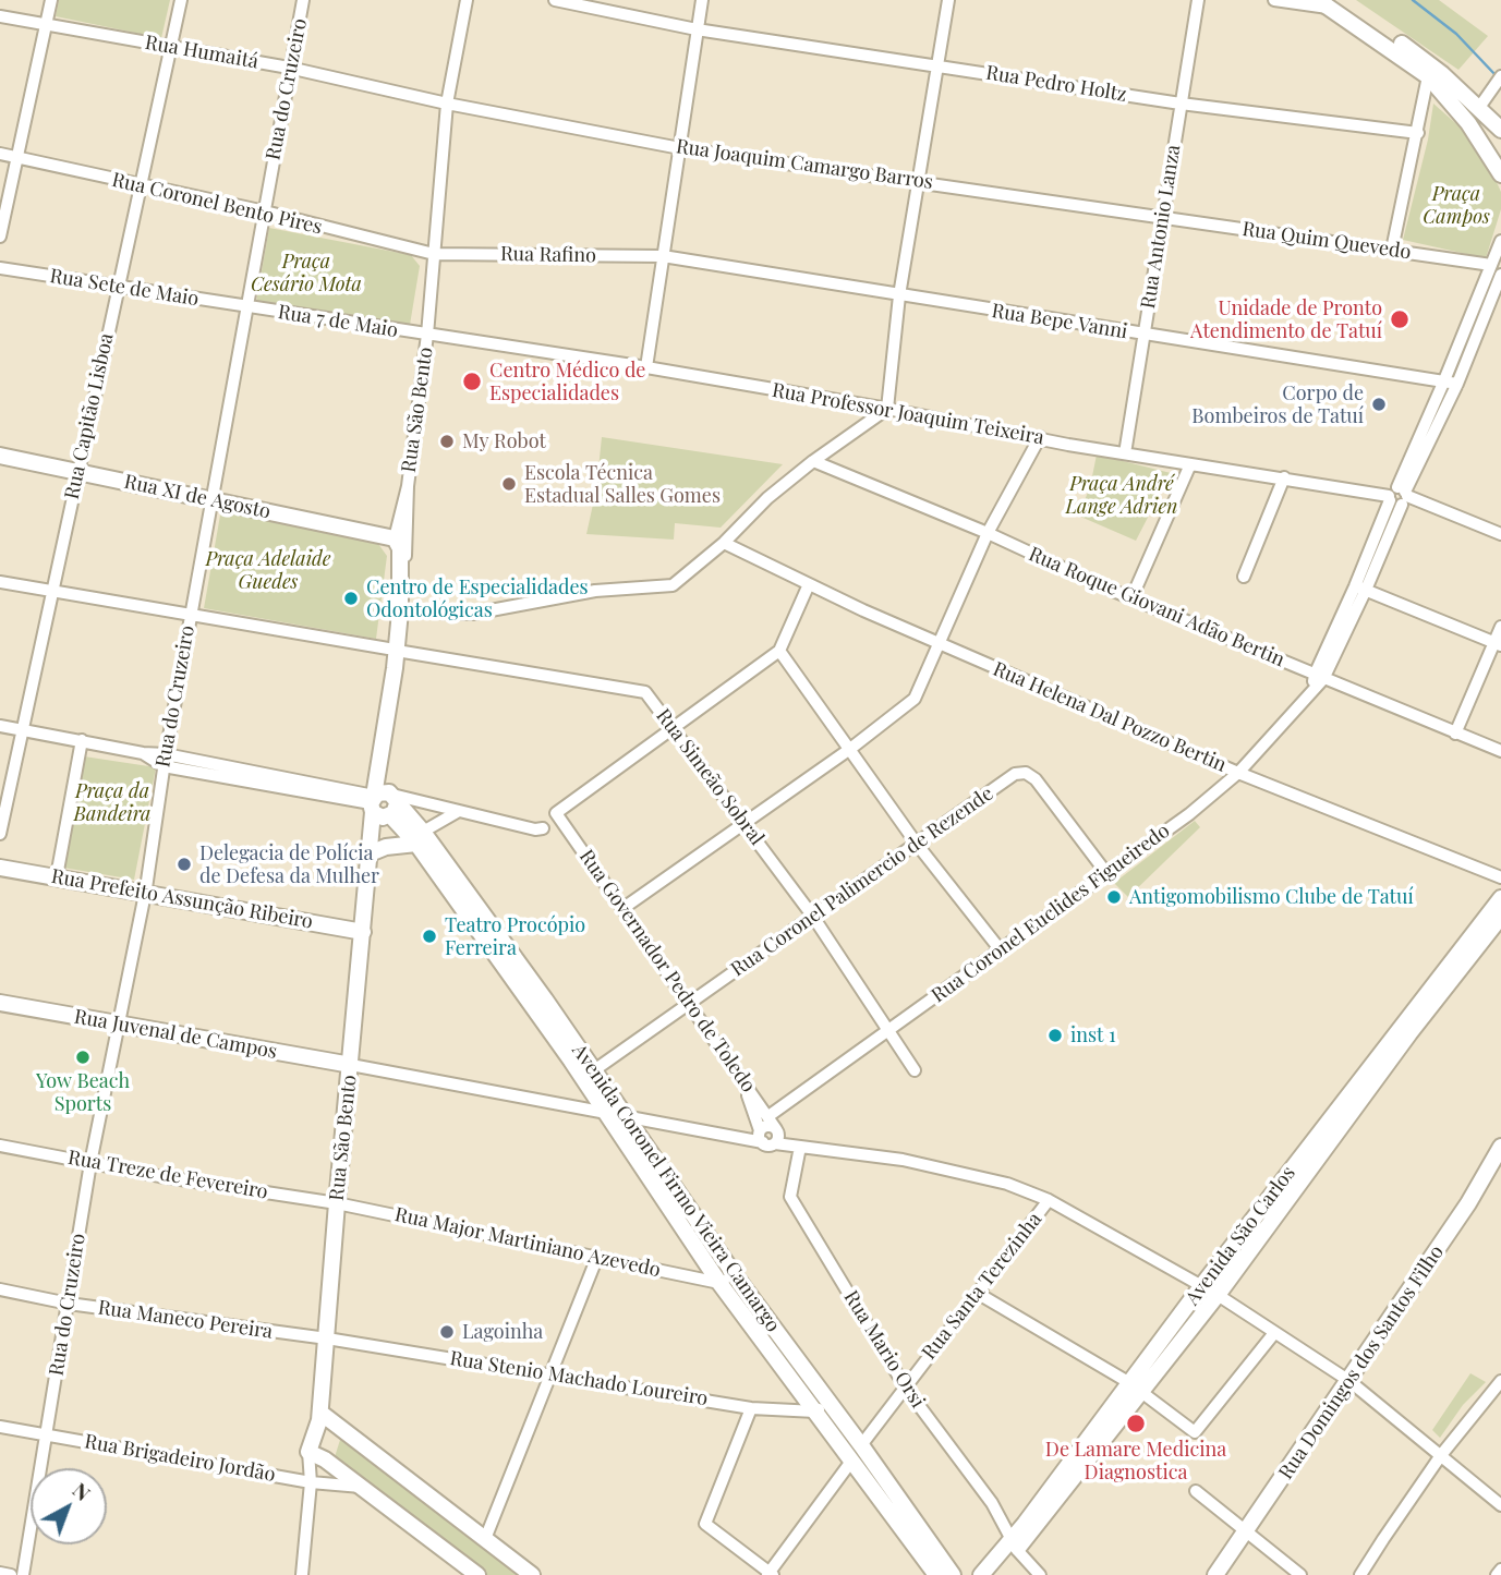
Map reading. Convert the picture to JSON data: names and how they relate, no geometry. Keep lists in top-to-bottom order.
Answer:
{
  "streets": {
    "main road": [
      "Rua São Bento",
      "Rua XI de Agosto",
      "Rua Prefeito Assunção Ribeiro",
      "Rua Juvenal de Campos",
      "Avenida Coronel Firmo Vieira Camargo",
      "Avenida São Carlos",
      "Rua Domingos dos Santos Filho"
    ],
    "street": [
      "Rua Humaitá",
      "Rua Pedro Holtz",
      "Rua do Cruzeiro",
      "Rua Joaquim Camargo Barros",
      "Rua Coronel Bento Pires",
      "Rua Antonio Lanza",
      "Rua Quim Quevedo",
      "Rua Rafino",
      "Rua Sete de Maio",
      "Rua 7 de Maio",
      "Rua Bepe Vanni",
      "Rua Professor Joaquim Teixeira",
      "Rua Capitão Lisboa",
      "Rua Roque Giovani Adão Bertin",
      "Rua Helena Dal Pozzo Bertin",
      "Rua Simeão Sobral",
      "Rua Coronel Palimercio de Rezende",
      "Rua Coronel Euclides Figueiredo",
      "Rua Governador Pedro de Toledo",
      "Rua Treze de Fevereiro",
      "Rua Major Martiniano Azevedo",
      "Rua Santa Terezinha",
      "Rua Maneco Pereira",
      "Rua Mario Orsi",
      "Rua Stenio Machado Loureiro",
      "Rua Brigadeiro Jordão"
    ]
  },
  "crossings": [
    ["Rua Humaitá", "Rua do Cruzeiro"],
    ["Rua Humaitá", "Rua Joaquim Camargo Barros"],
    ["Rua Humaitá", "Rua São Bento"],
    ["Rua Humaitá", "Rua Capitão Lisboa"],
    ["Rua Pedro Holtz", "Rua Antonio Lanza"],
    ["Rua do Cruzeiro", "Rua Coronel Bento Pires"],
    ["Rua do Cruzeiro", "Rua Sete de Maio"],
    ["Rua do Cruzeiro", "Rua 7 de Maio"],
    ["Rua do Cruzeiro", "Rua XI de Agosto"],
    ["Rua do Cruzeiro", "Rua Prefeito Assunção Ribeiro"],
    ["Rua do Cruzeiro", "Rua Juvenal de Campos"],
    ["Rua do Cruzeiro", "Rua Treze de Fevereiro"],
    ["Rua do Cruzeiro", "Rua Maneco Pereira"],
    ["Rua do Cruzeiro", "Rua Brigadeiro Jordão"],
    ["Rua Joaquim Camargo Barros", "Rua Antonio Lanza"],
    ["Rua Joaquim Camargo Barros", "Rua Quim Quevedo"],
    ["Rua Joaquim Camargo Barros", "Rua São Bento"],
    ["Rua Coronel Bento Pires", "Rua Rafino"],
    ["Rua Coronel Bento Pires", "Rua São Bento"],
    ["Rua Coronel Bento Pires", "Rua Capitão Lisboa"],
    ["Rua Antonio Lanza", "Rua Quim Quevedo"],
    ["Rua Antonio Lanza", "Rua Bepe Vanni"],
    ["Rua Antonio Lanza", "Rua Professor Joaquim Teixeira"],
    ["Rua Rafino", "Rua Bepe Vanni"],
    ["Rua Rafino", "Rua São Bento"],
    ["Rua Sete de Maio", "Rua 7 de Maio"],
    ["Rua Sete de Maio", "Rua Capitão Lisboa"],
    ["Rua 7 de Maio", "Rua São Bento"],
    ["Rua 7 de Maio", "Rua Professor Joaquim Teixeira"],
    ["Rua São Bento", "Rua Professor Joaquim Teixeira"],
    ["Rua São Bento", "Rua XI de Agosto"],
    ["Rua São Bento", "Rua Simeão Sobral"],
    ["Rua São Bento", "Rua Prefeito Assunção Ribeiro"],
    ["Rua São Bento", "Rua Juvenal de Campos"],
    ["Rua São Bento", "Rua Treze de Fevereiro"],
    ["Rua São Bento", "Avenida Coronel Firmo Vieira Camargo"],
    ["Rua São Bento", "Rua Major Martiniano Azevedo"],
    ["Rua São Bento", "Rua Maneco Pereira"],
    ["Rua São Bento", "Rua Stenio Machado Loureiro"],
    ["Rua São Bento", "Rua Brigadeiro Jordão"],
    ["Rua Capitão Lisboa", "Rua XI de Agosto"],
    ["Rua Roque Giovani Adão Bertin", "Rua Coronel Euclides Figueiredo"],
    ["Rua Helena Dal Pozzo Bertin", "Rua Coronel Euclides Figueiredo"],
    ["Rua Simeão Sobral", "Rua Coronel Palimercio de Rezende"],
    ["Rua Simeão Sobral", "Rua Coronel Euclides Figueiredo"],
    ["Rua Simeão Sobral", "Rua Governador Pedro de Toledo"],
    ["Rua Coronel Palimercio de Rezende", "Rua Coronel Euclides Figueiredo"],
    ["Rua Coronel Palimercio de Rezende", "Rua Governador Pedro de Toledo"],
    ["Rua Coronel Palimercio de Rezende", "Avenida Coronel Firmo Vieira Camargo"],
    ["Rua Coronel Euclides Figueiredo", "Rua Governador Pedro de Toledo"],
    ["Rua Treze de Fevereiro", "Rua Major Martiniano Azevedo"],
    ["Avenida Coronel Firmo Vieira Camargo", "Rua Major Martiniano Azevedo"],
    ["Avenida Coronel Firmo Vieira Camargo", "Rua Santa Terezinha"],
    ["Avenida Coronel Firmo Vieira Camargo", "Rua Stenio Machado Loureiro"],
    ["Avenida São Carlos", "Rua Mario Orsi"],
    ["Rua Santa Terezinha", "Rua Mario Orsi"],
    ["Rua Maneco Pereira", "Rua Stenio Machado Loureiro"]
  ],
  "parks": [
    "Praça Campos",
    "Praça Cesário Mota",
    "Praça André Lange Adrien",
    "Praça Adelaide Guedes",
    "Praça da Bandeira"
  ],
  "places": [
    "Unidade de Pronto Atendimento de Tatuí",
    "Centro Médico de Especialidades",
    "Corpo de Bombeiros de Tatuí",
    "My Robot",
    "Escola Técnica Estadual Salles Gomes",
    "Centro de Especialidades Odontológicas",
    "Delegacia de Polícia de Defesa da Mulher",
    "Antigomobilismo Clube de Tatuí",
    "Teatro Procópio Ferreira",
    "inst 1",
    "Yow Beach Sports",
    "Lagoinha",
    "De Lamare Medicina Diagnostica"
  ],
  "north": "top right"
}
